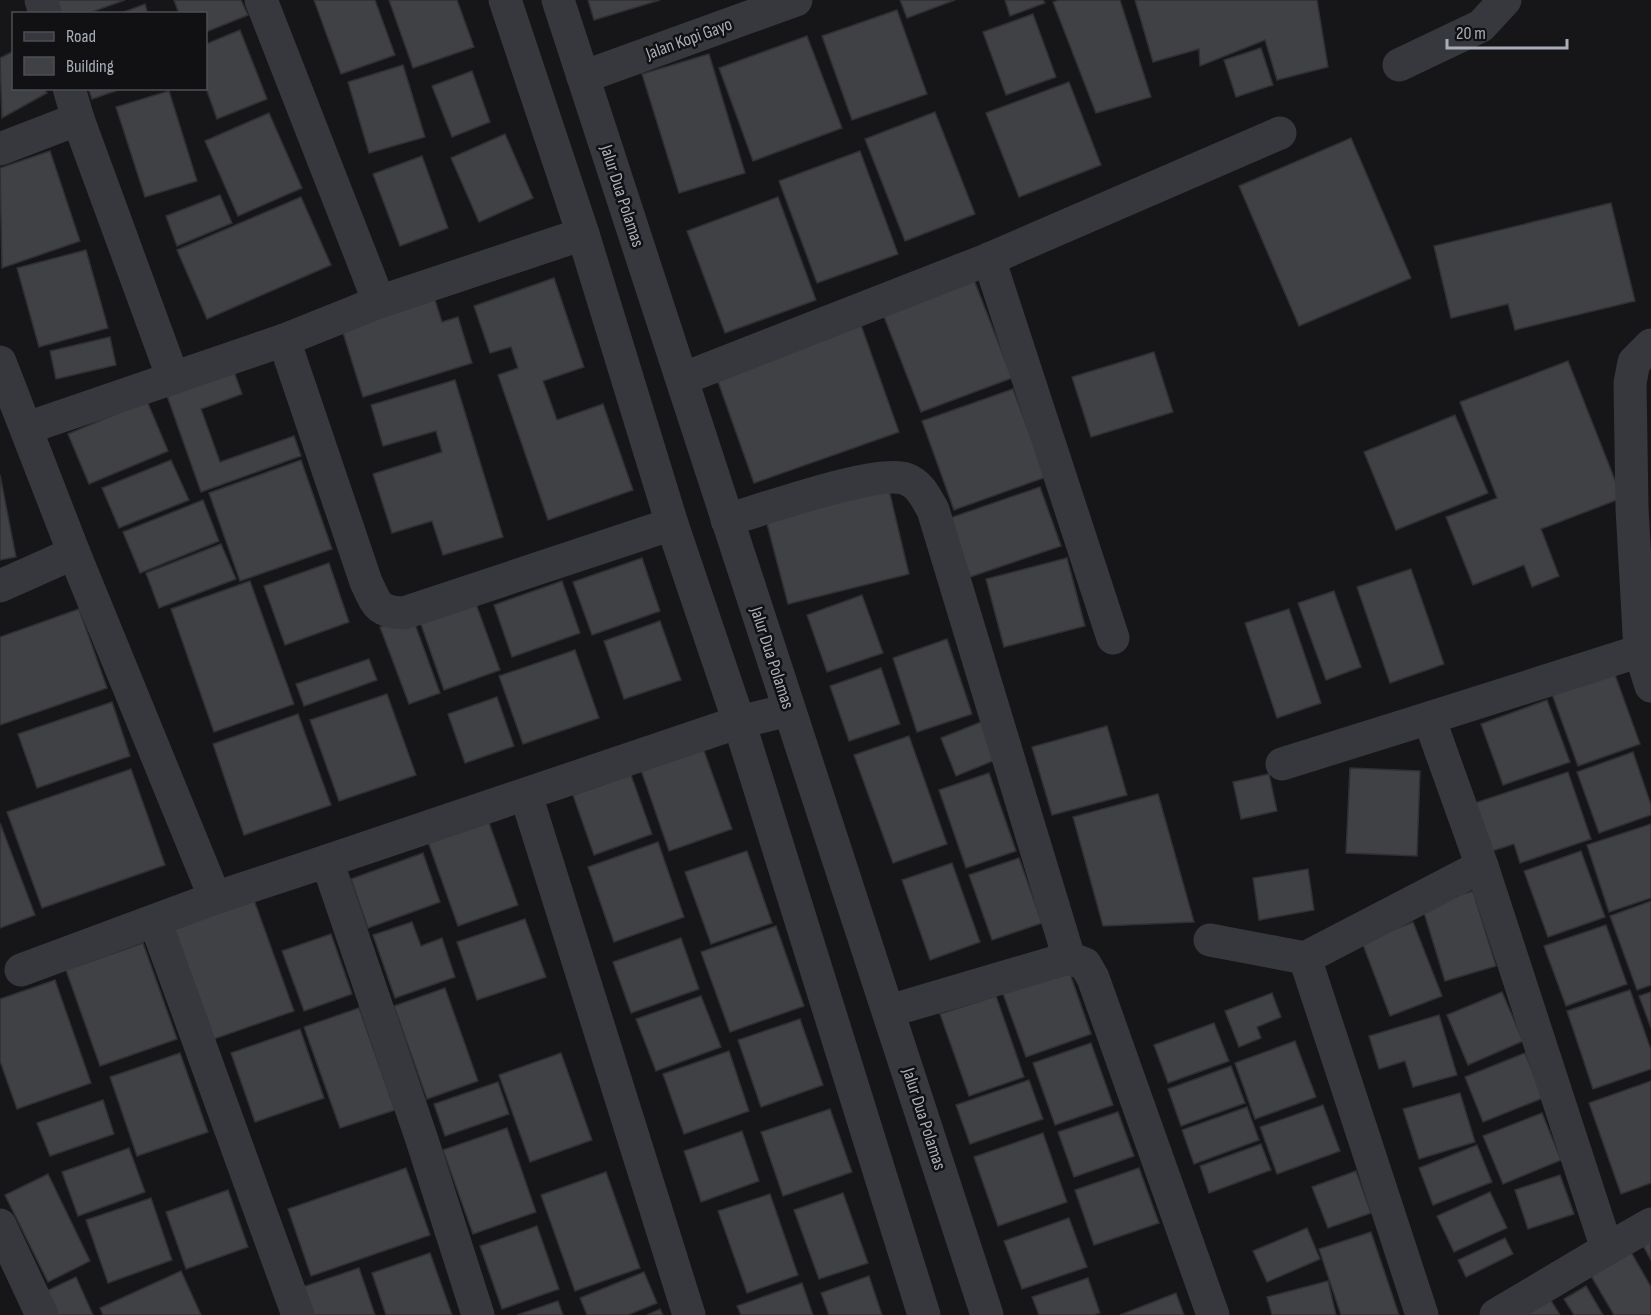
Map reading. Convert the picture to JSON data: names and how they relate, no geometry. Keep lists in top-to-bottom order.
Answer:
{
  "streets": {
    "street": ["Jalan Kopi Gayo", "Jalur Dua Polamas"]
  },
  "crossings": [
    ["Jalan Kopi Gayo", "Jalur Dua Polamas"]
  ],
  "legend": ["Road", "Building"],
  "scale_bar": "20 m"
}
